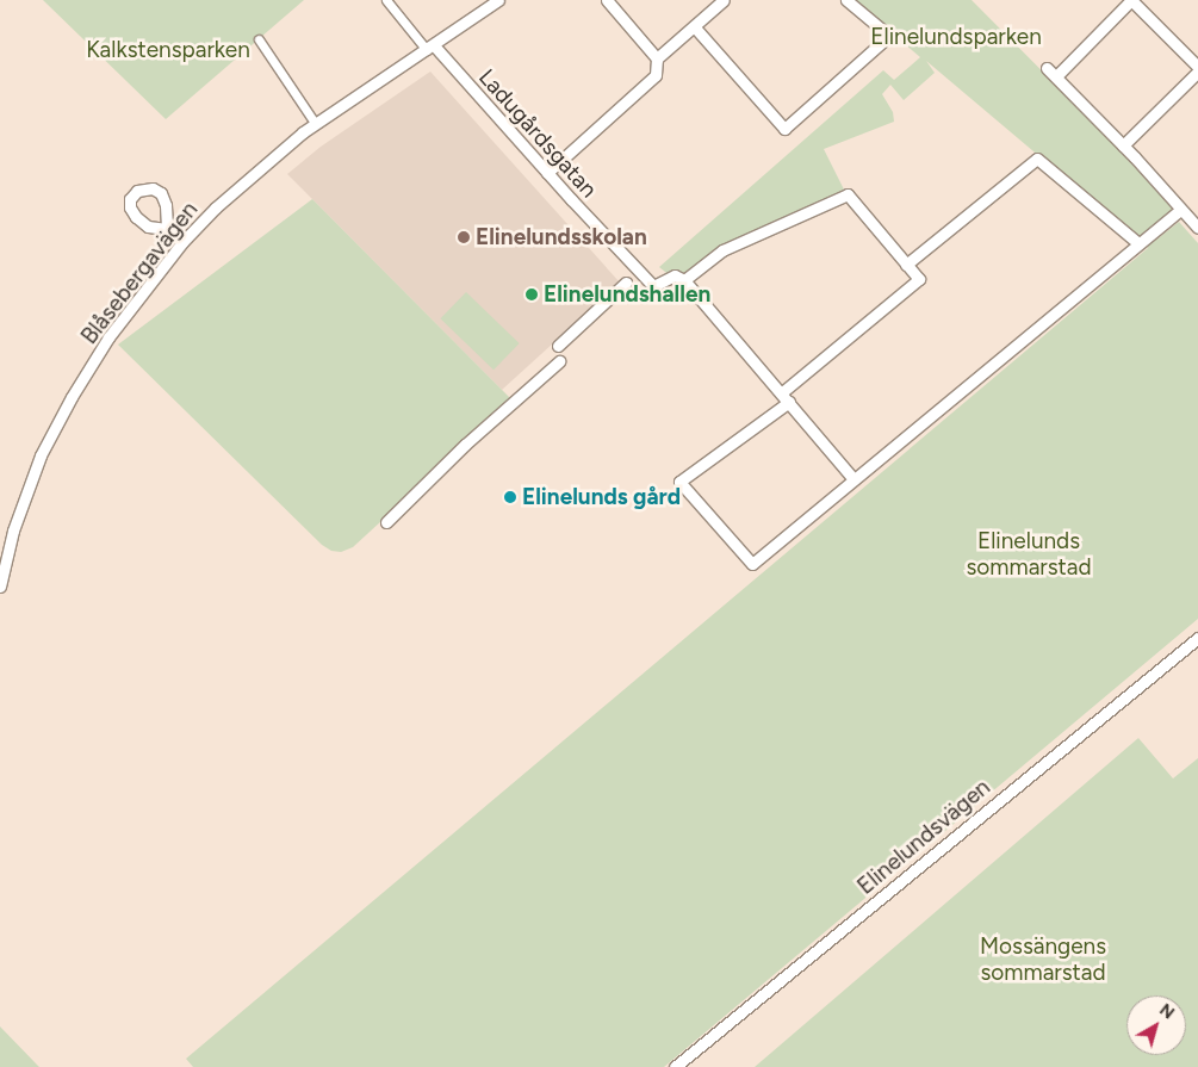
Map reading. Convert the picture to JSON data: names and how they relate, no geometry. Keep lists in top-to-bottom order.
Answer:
{
  "streets": {
    "street": ["Ladugårdsgatan", "Blåsebergavägen", "Elinelundsvägen"]
  },
  "crossings": [
    ["Ladugårdsgatan", "Blåsebergavägen"]
  ],
  "parks": [
    "Elinelundsparken",
    "Kalkstensparken",
    "Elinelunds sommarstad",
    "Mossängens sommarstad"
  ],
  "places": ["Elinelundsskolan", "Elinelundshallen", "Elinelunds gård"],
  "north": "top right"
}
